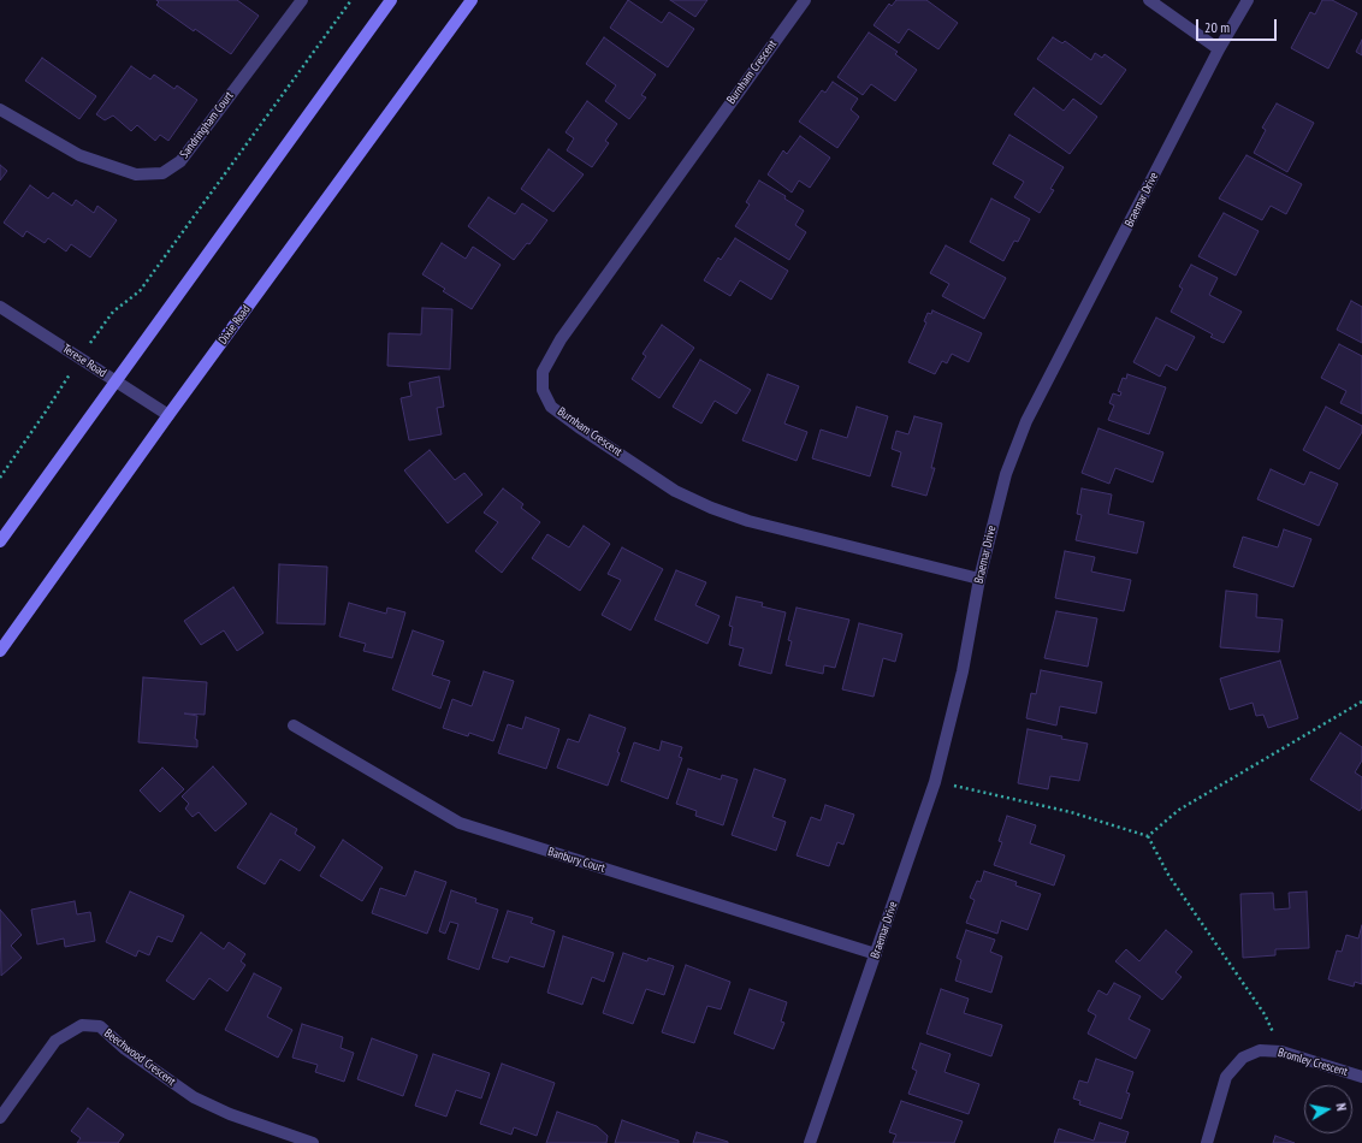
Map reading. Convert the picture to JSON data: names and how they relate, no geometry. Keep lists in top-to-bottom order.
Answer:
{
  "streets": {
    "main road": ["Dixie Road"],
    "street": [
      "Burnham Crescent",
      "Sandringham Court",
      "Braemar Drive",
      "Terese Road",
      "Banbury Court",
      "Beechwood Crescent",
      "Bromley Crescent"
    ]
  },
  "crossings": [
    ["Burnham Crescent", "Braemar Drive"],
    ["Braemar Drive", "Banbury Court"],
    ["Dixie Road", "Terese Road"]
  ],
  "scale_bar": "20 m",
  "north": "right"
}
